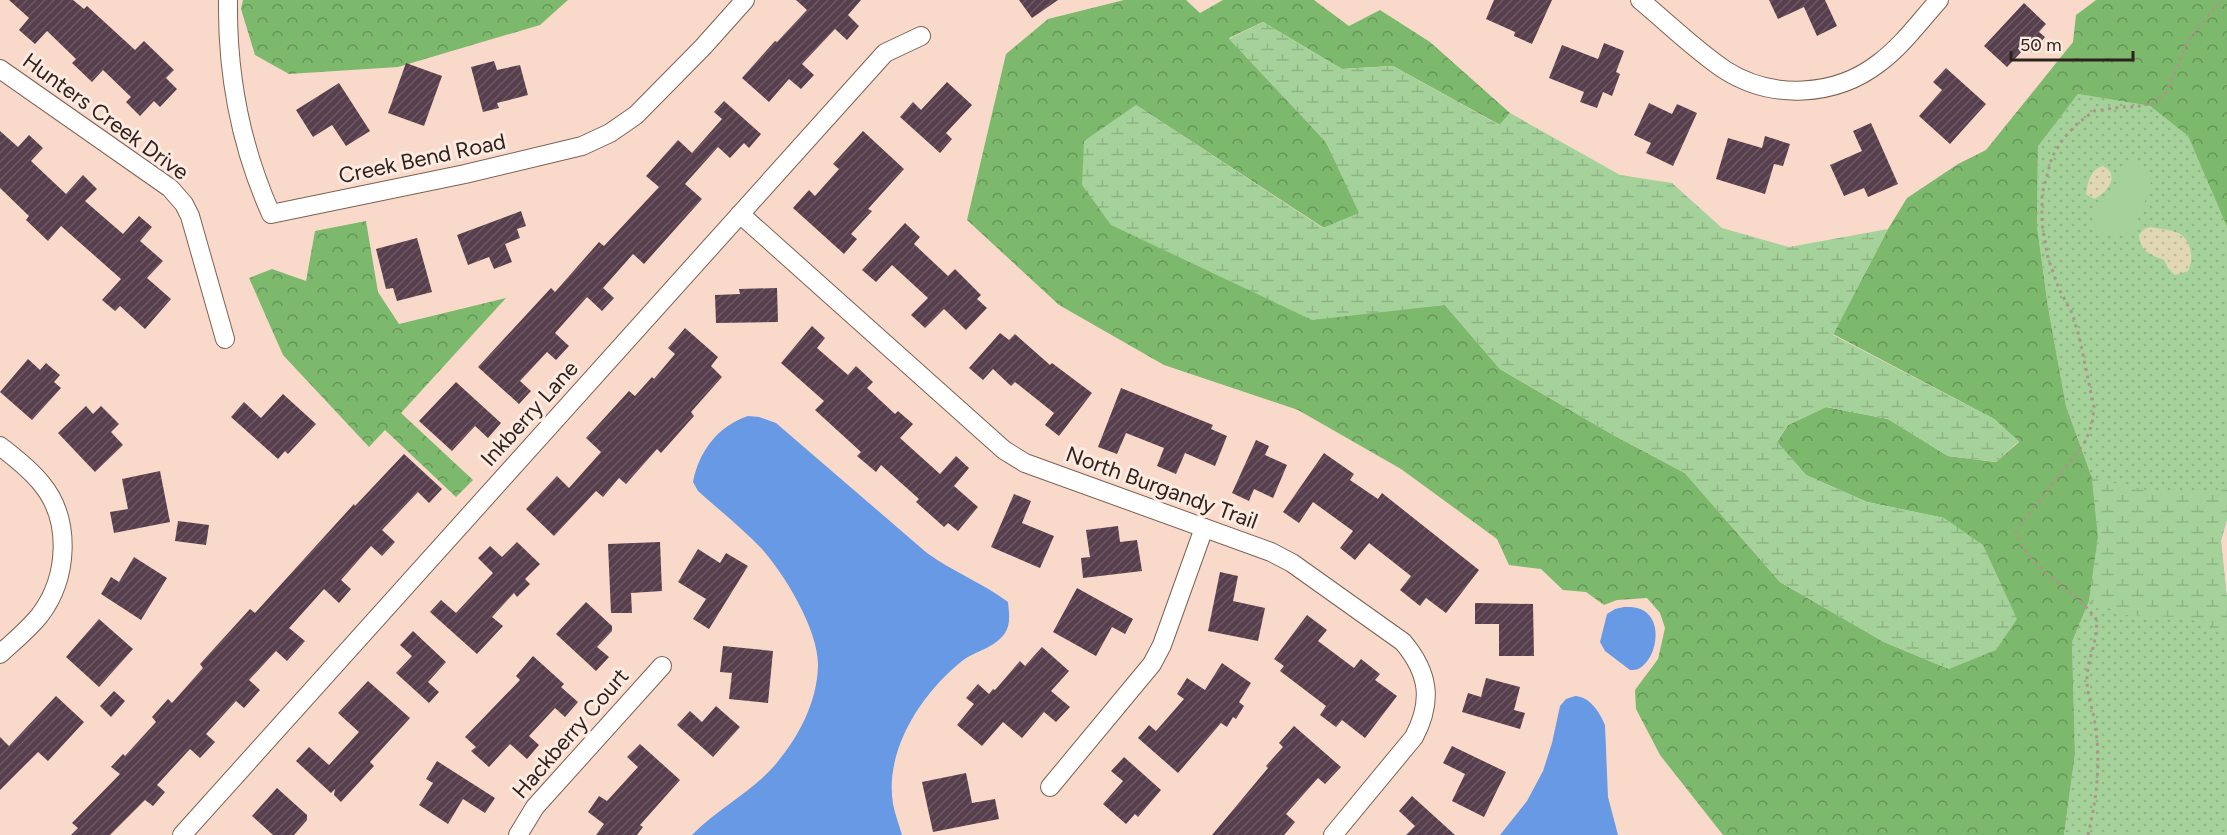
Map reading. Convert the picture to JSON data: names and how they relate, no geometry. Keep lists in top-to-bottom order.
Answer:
{
  "streets": {
    "street": [
      "Hunters Creek Drive",
      "Creek Bend Road",
      "Inkberry Lane",
      "North Burgandy Trail",
      "Hackberry Court"
    ]
  },
  "crossings": [
    ["Inkberry Lane", "North Burgandy Trail"]
  ],
  "scale_bar": "50 m"
}
